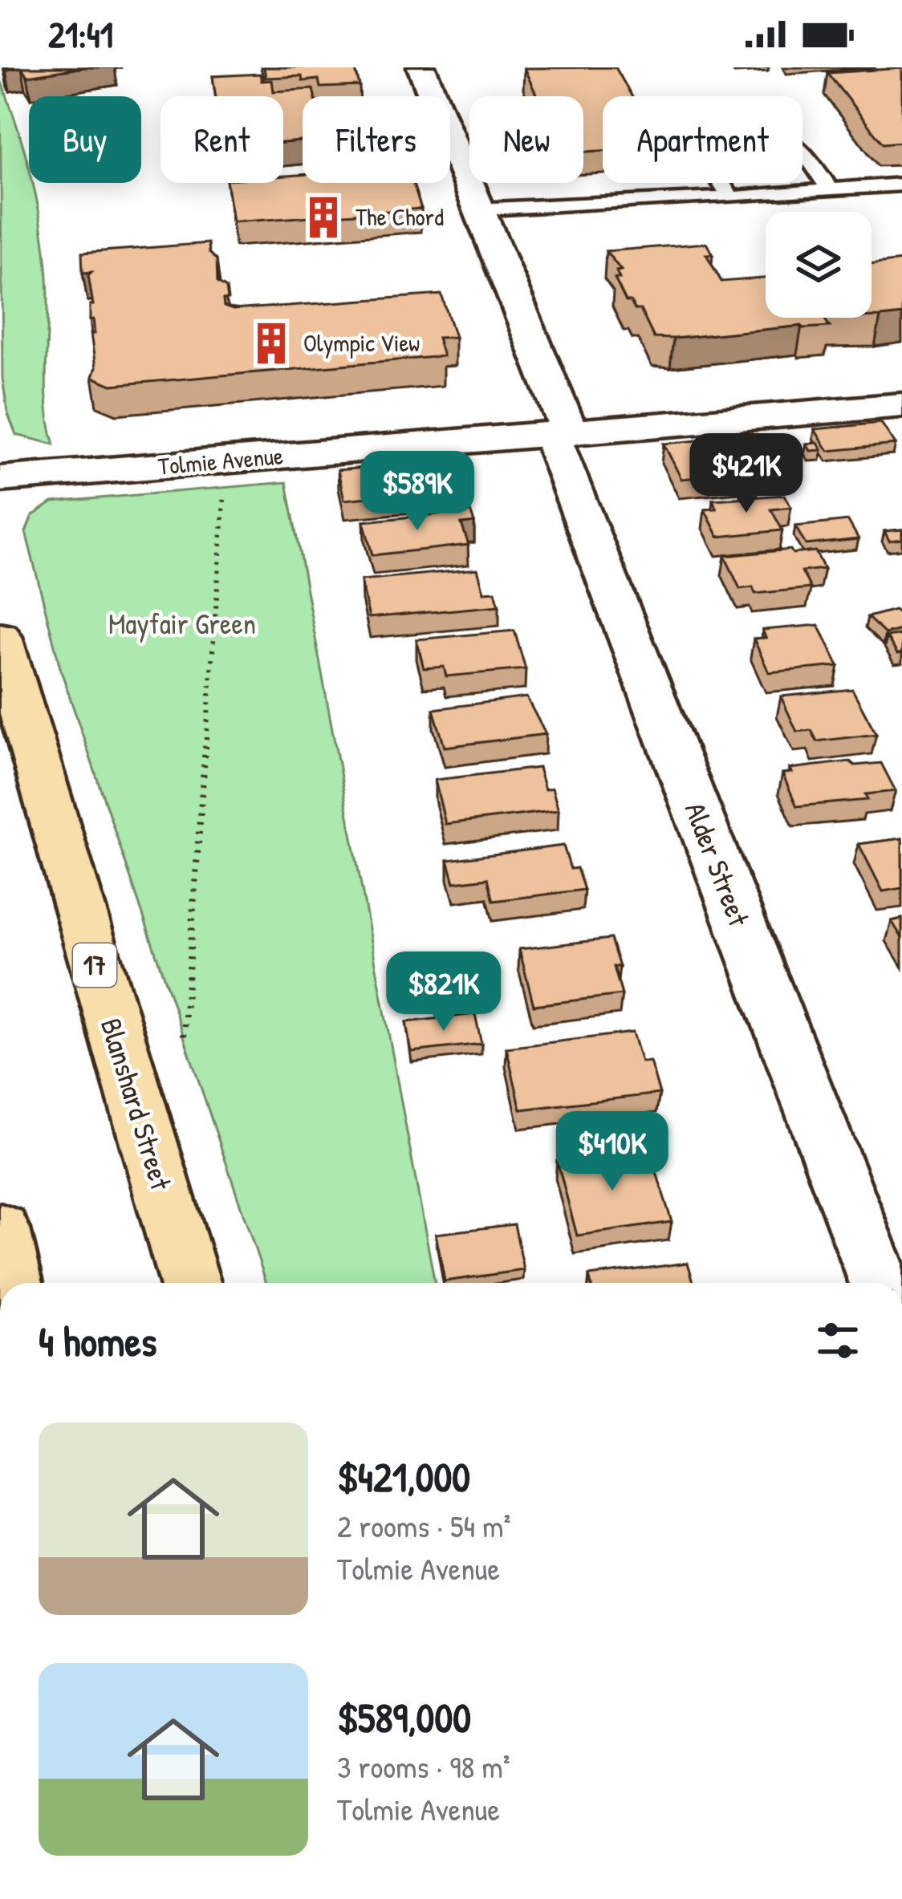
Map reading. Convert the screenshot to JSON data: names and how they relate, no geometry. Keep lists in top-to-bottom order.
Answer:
{
  "streets": {
    "main road": ["17", "Blanshard Street"],
    "street": ["Tolmie Avenue", "Alder Street"]
  },
  "crossings": [
    ["Tolmie Avenue", "Alder Street"]
  ],
  "parks": ["Mayfair Green"],
  "places": {
    "building": ["The Chord", "Olympic View"]
  },
  "page": {
    "status": "21:41",
    "chip": [
      "Buy",
      "Rent",
      "Filters",
      "New",
      "Apartment"
    ],
    "price": [
      "$421K",
      "$589K",
      "$821K",
      "$410K"
    ],
    "heading": "4 homes",
    "list": [
      {
        "name": "$421,000",
        "note": "2 rooms · 54 m² · Tolmie Avenue"
      },
      {
        "name": "$589,000",
        "note": "3 rooms · 98 m² · Tolmie Avenue"
      }
    ]
  }
}
